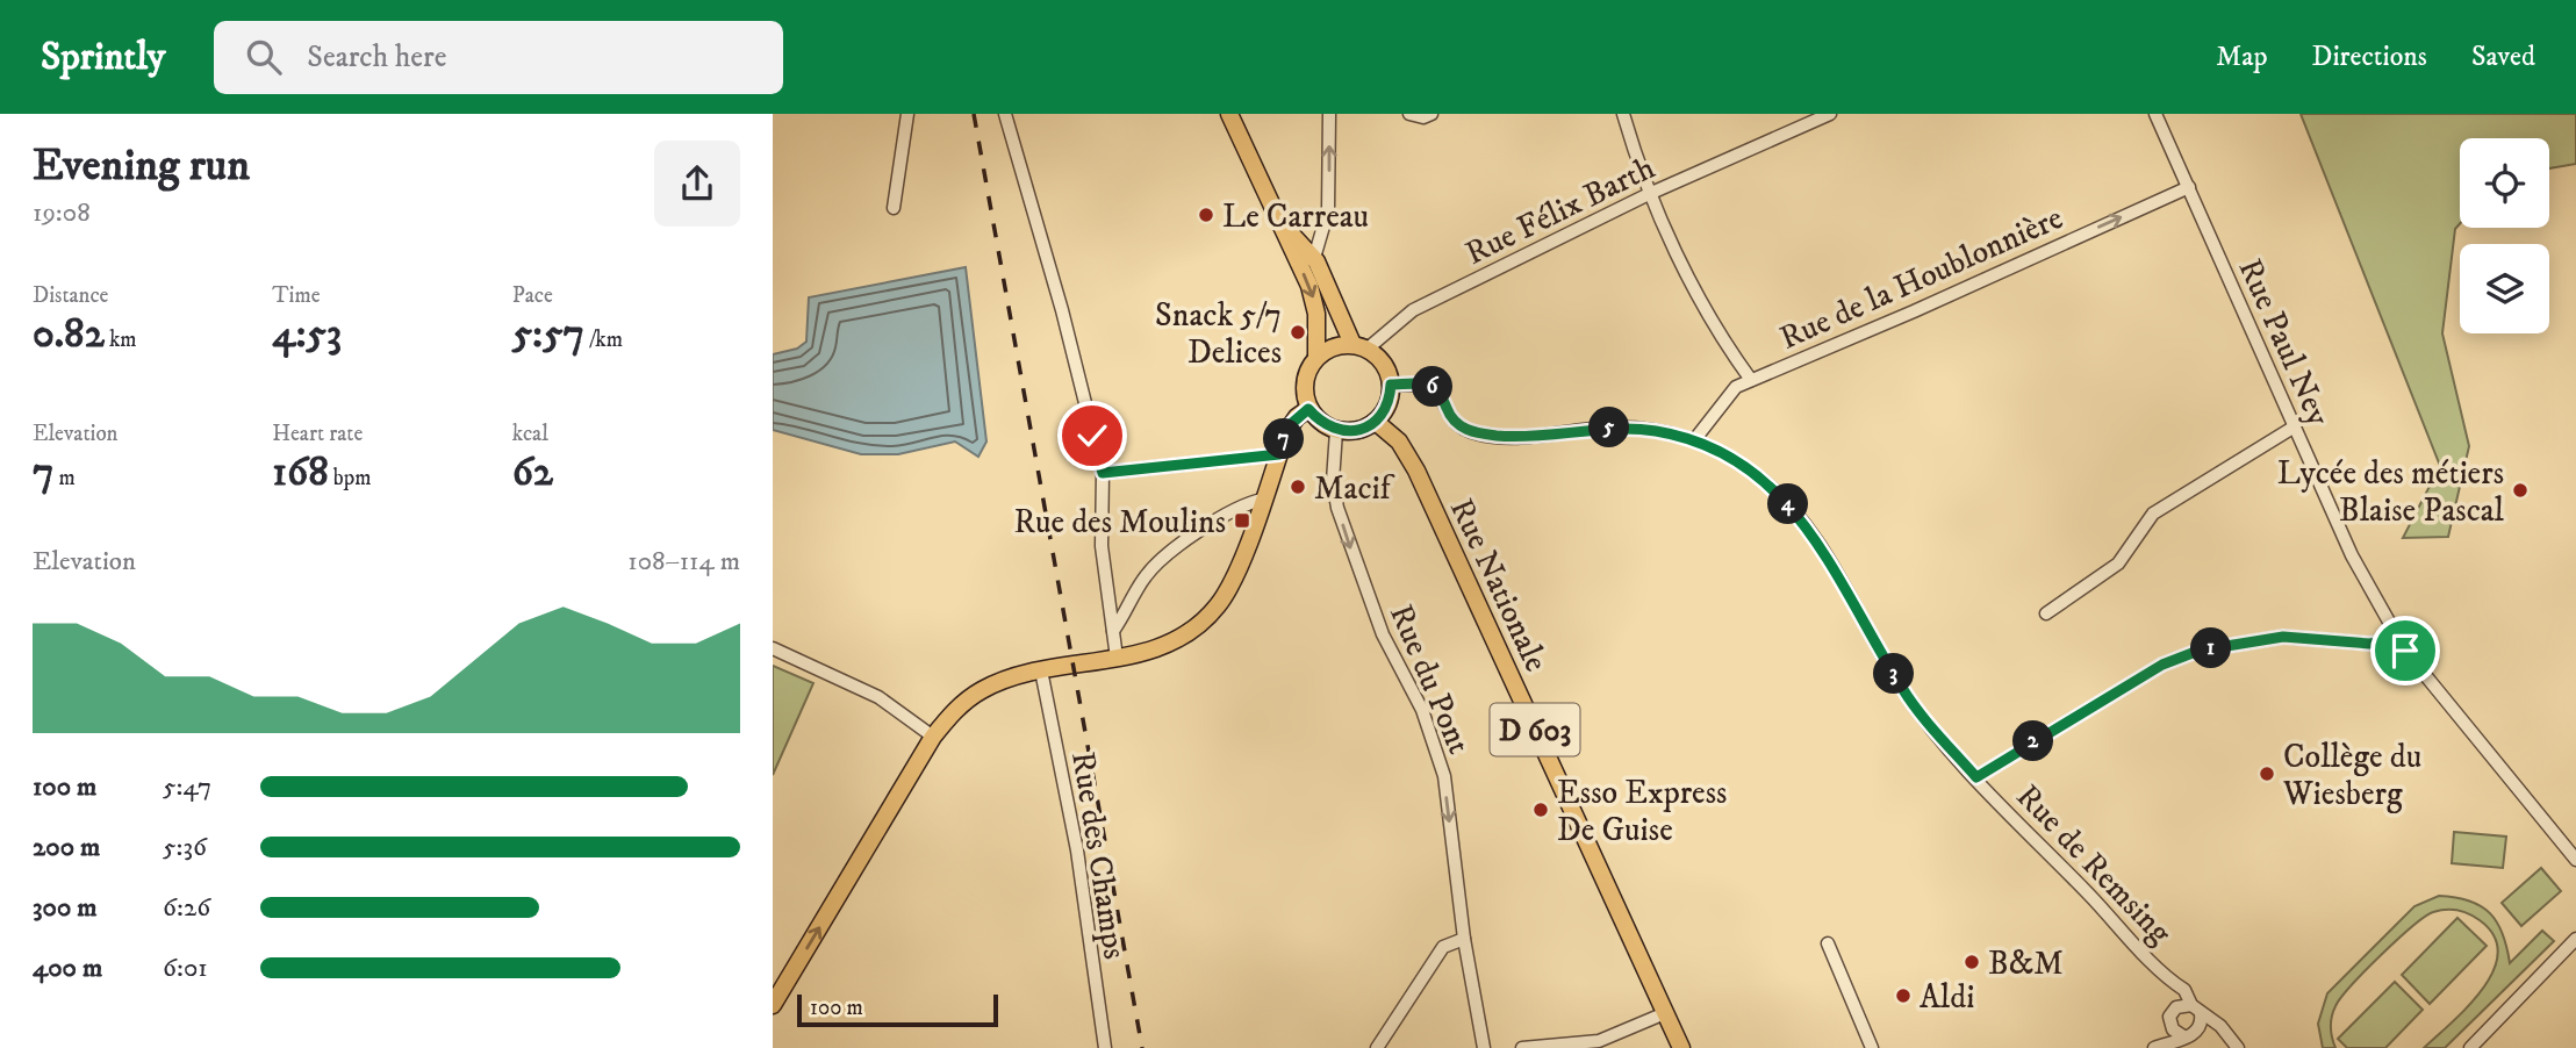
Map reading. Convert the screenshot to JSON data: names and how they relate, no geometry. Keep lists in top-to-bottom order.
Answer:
{
  "streets": {
    "main road": ["Rue Nationale", "D 603"],
    "street": [
      "Rue Félix Barth",
      "Rue de la Houblonnière",
      "Rue Paul Ney",
      "Rue du Pont",
      "Rue des Champs",
      "Rue de Remsing"
    ]
  },
  "crossings": [
    ["Rue Félix Barth", "Rue Nationale"],
    ["Rue Félix Barth", "Rue du Pont"],
    ["Rue Félix Barth", "Rue de Remsing"],
    ["Rue de la Houblonnière", "Rue Paul Ney"],
    ["Rue de la Houblonnière", "Rue de Remsing"],
    ["Rue Nationale", "Rue du Pont"],
    ["Rue Nationale", "Rue de Remsing"],
    ["Rue du Pont", "Rue de Remsing"]
  ],
  "one_way": ["Rue de la Houblonnière", "Rue du Pont"],
  "places": {
    "other": [
      "Le Carreau",
      "Snack 5/7 Delices",
      "Macif",
      "Lycée des métiers Blaise Pascal",
      "Collège du Wiesberg",
      "Esso Express De Guise",
      "B&M",
      "Aldi"
    ],
    "transit": ["Rue des Moulins"]
  },
  "scale_bar": "100 m",
  "page": {
    "header": "Sprintly",
    "search": "Search here",
    "nav": ["Map", "Directions", "Saved"],
    "heading": ["Evening run", "19:08"],
    "stats": [
      ["Distance", "0.82 km"],
      ["Time", "4:53"],
      ["Pace", "5:57 /km"],
      ["Elevation", "7 m"],
      ["Heart rate", "168 bpm"],
      ["kcal", "62"]
    ],
    "pins": [
      "6",
      "5",
      "7",
      "4",
      "1",
      "3",
      "2"
    ],
    "chart": ["Elevation", "108–114 m"],
    "list": [
      {
        "name": "100 m",
        "note": "5:47"
      },
      {
        "name": "200 m",
        "note": "5:36"
      },
      {
        "name": "300 m",
        "note": "6:26"
      },
      {
        "name": "400 m",
        "note": "6:01"
      }
    ],
    "scale": "100 m"
  }
}
